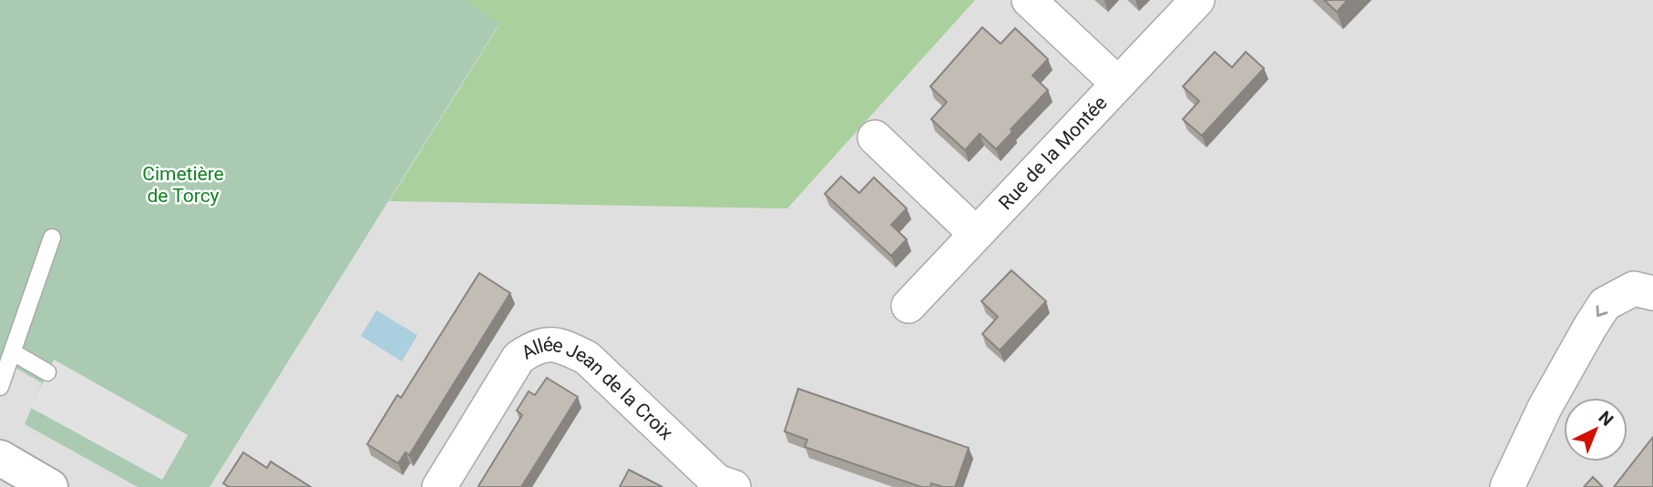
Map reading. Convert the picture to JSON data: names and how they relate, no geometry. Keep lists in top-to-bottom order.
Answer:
{
  "streets": {
    "street": ["Rue de la Montée", "Allée Jean de la Croix"]
  },
  "parks": ["Cimetière de Torcy"],
  "north": "top right"
}
